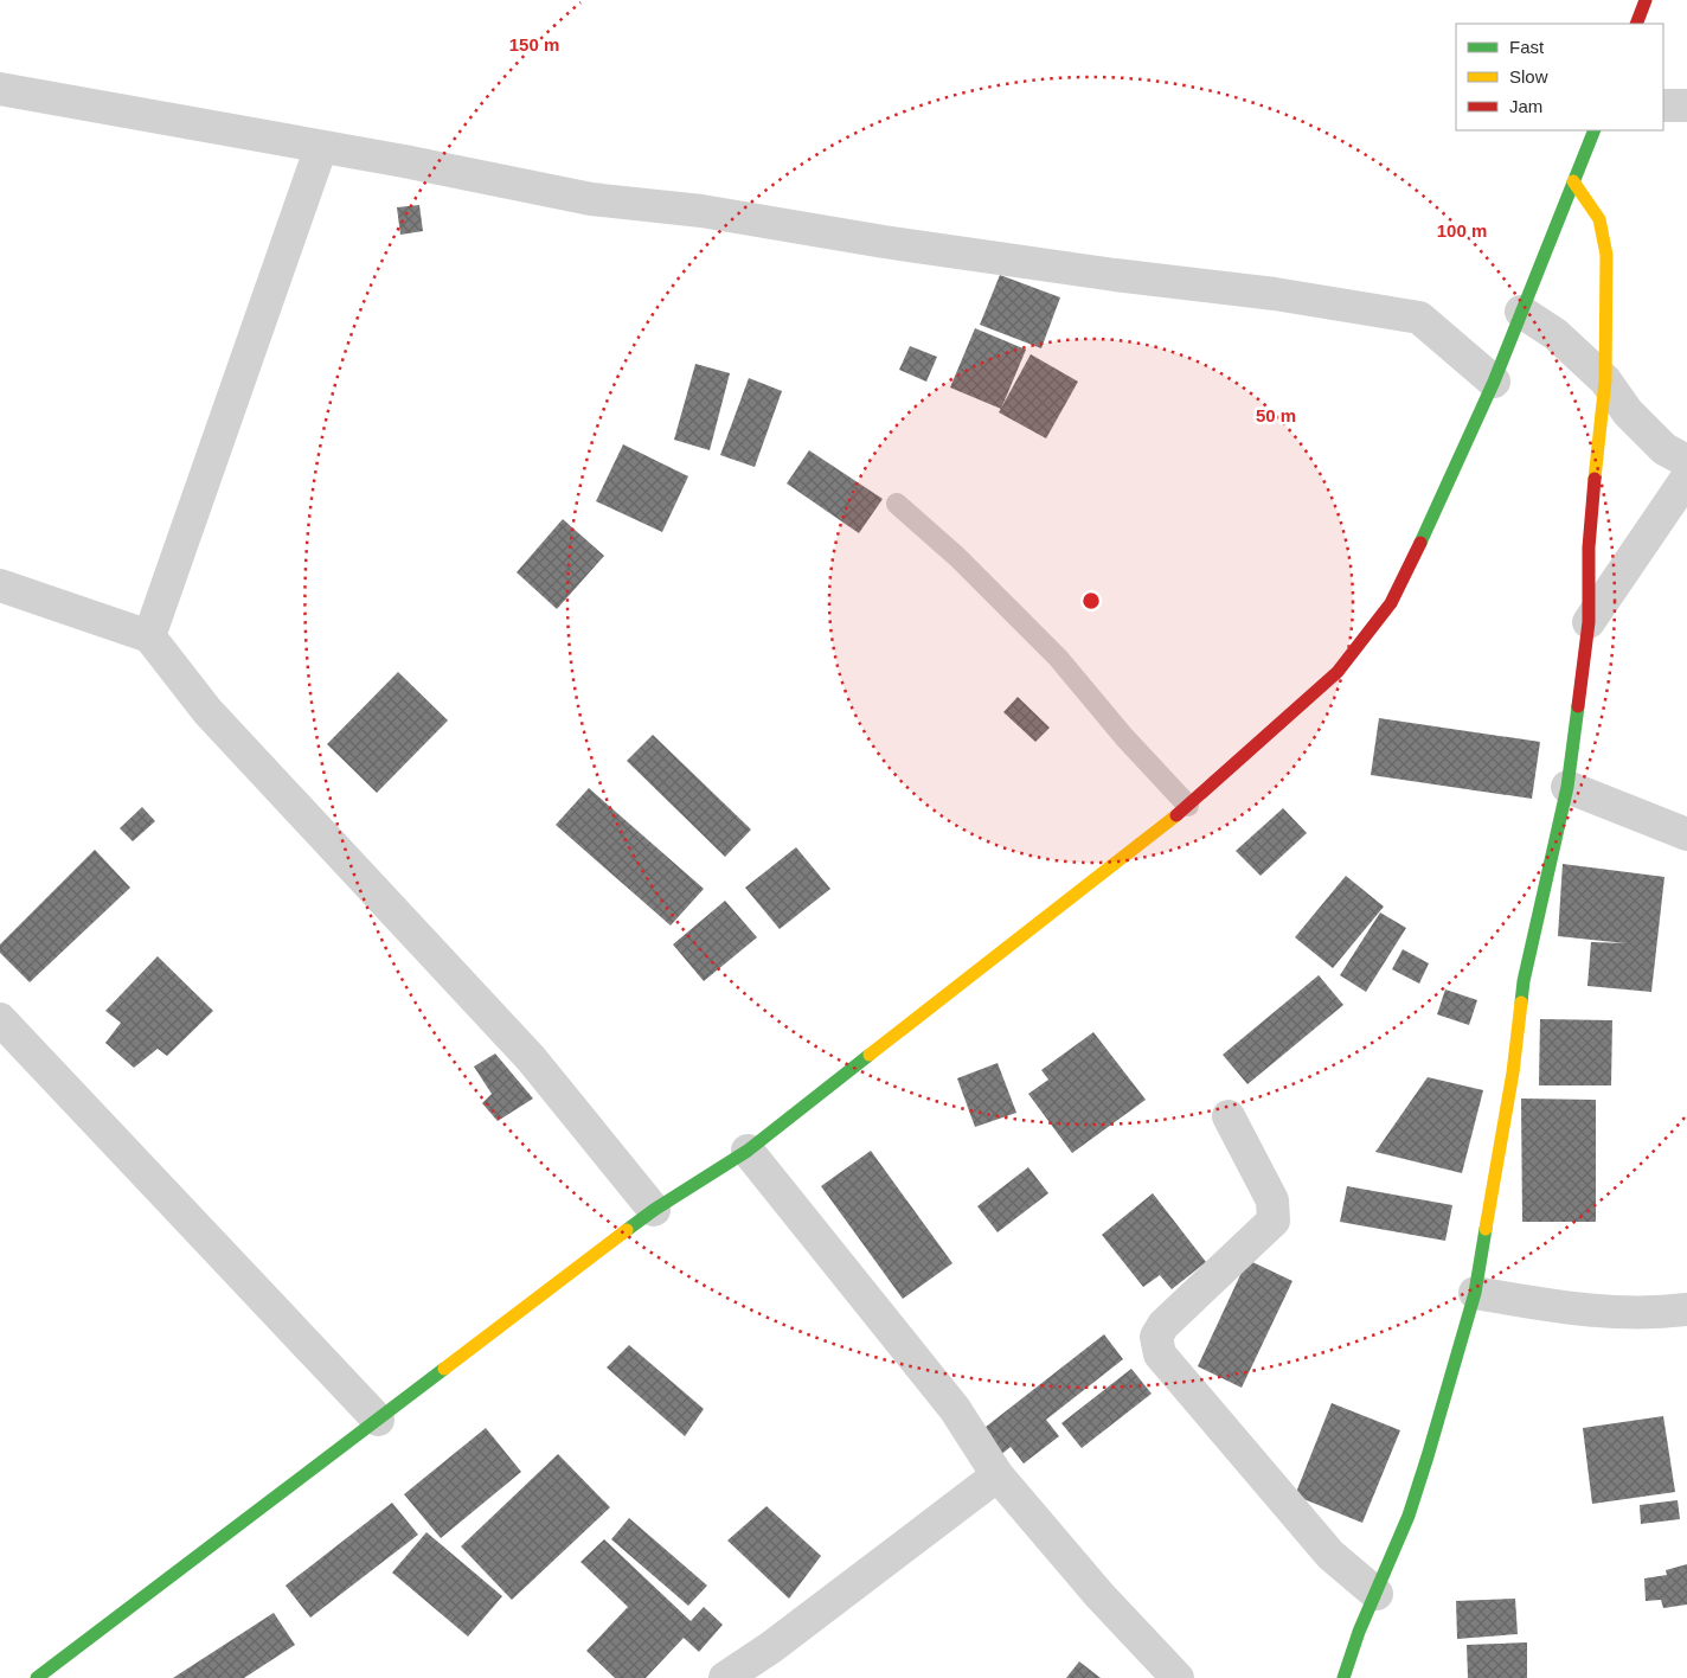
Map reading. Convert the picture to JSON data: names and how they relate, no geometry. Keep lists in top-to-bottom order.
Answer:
{
  "legend": ["Fast", "Slow", "Jam"],
  "rings": ["150 m", "100 m", "50 m"]
}
